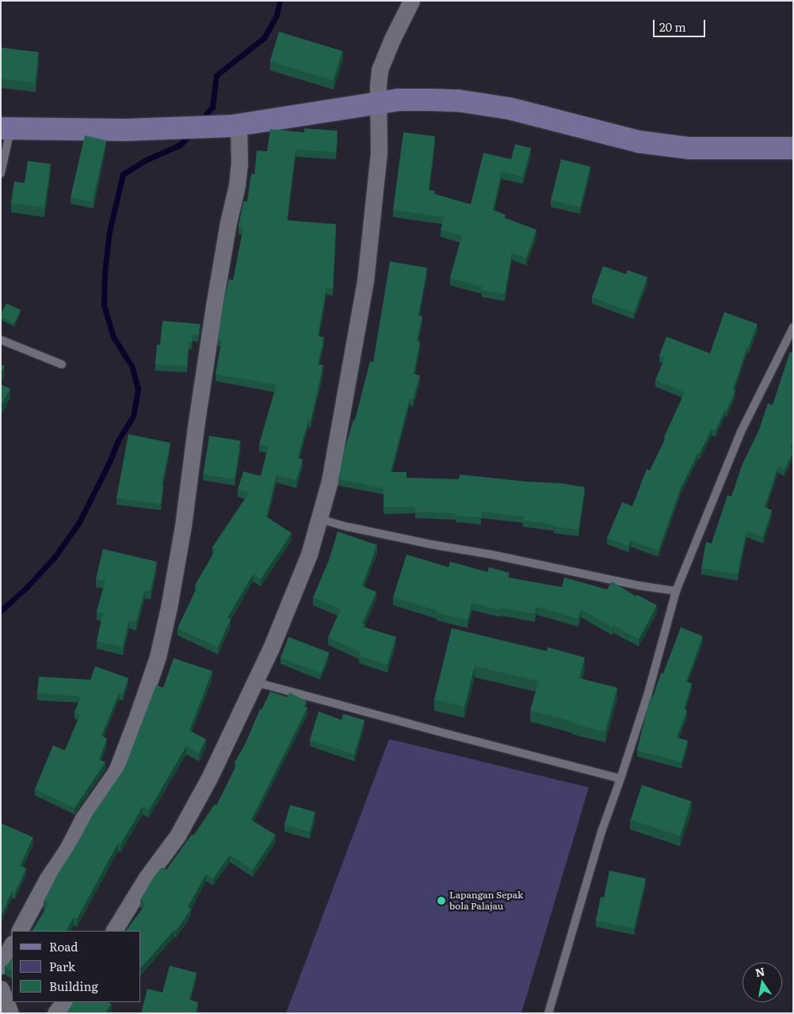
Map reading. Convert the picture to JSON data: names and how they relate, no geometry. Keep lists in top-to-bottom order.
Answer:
{
  "places": ["Lapangan Sepak bola Palajau"],
  "legend": ["Road", "Park", "Building"],
  "scale_bar": "20 m",
  "north": "top"
}
